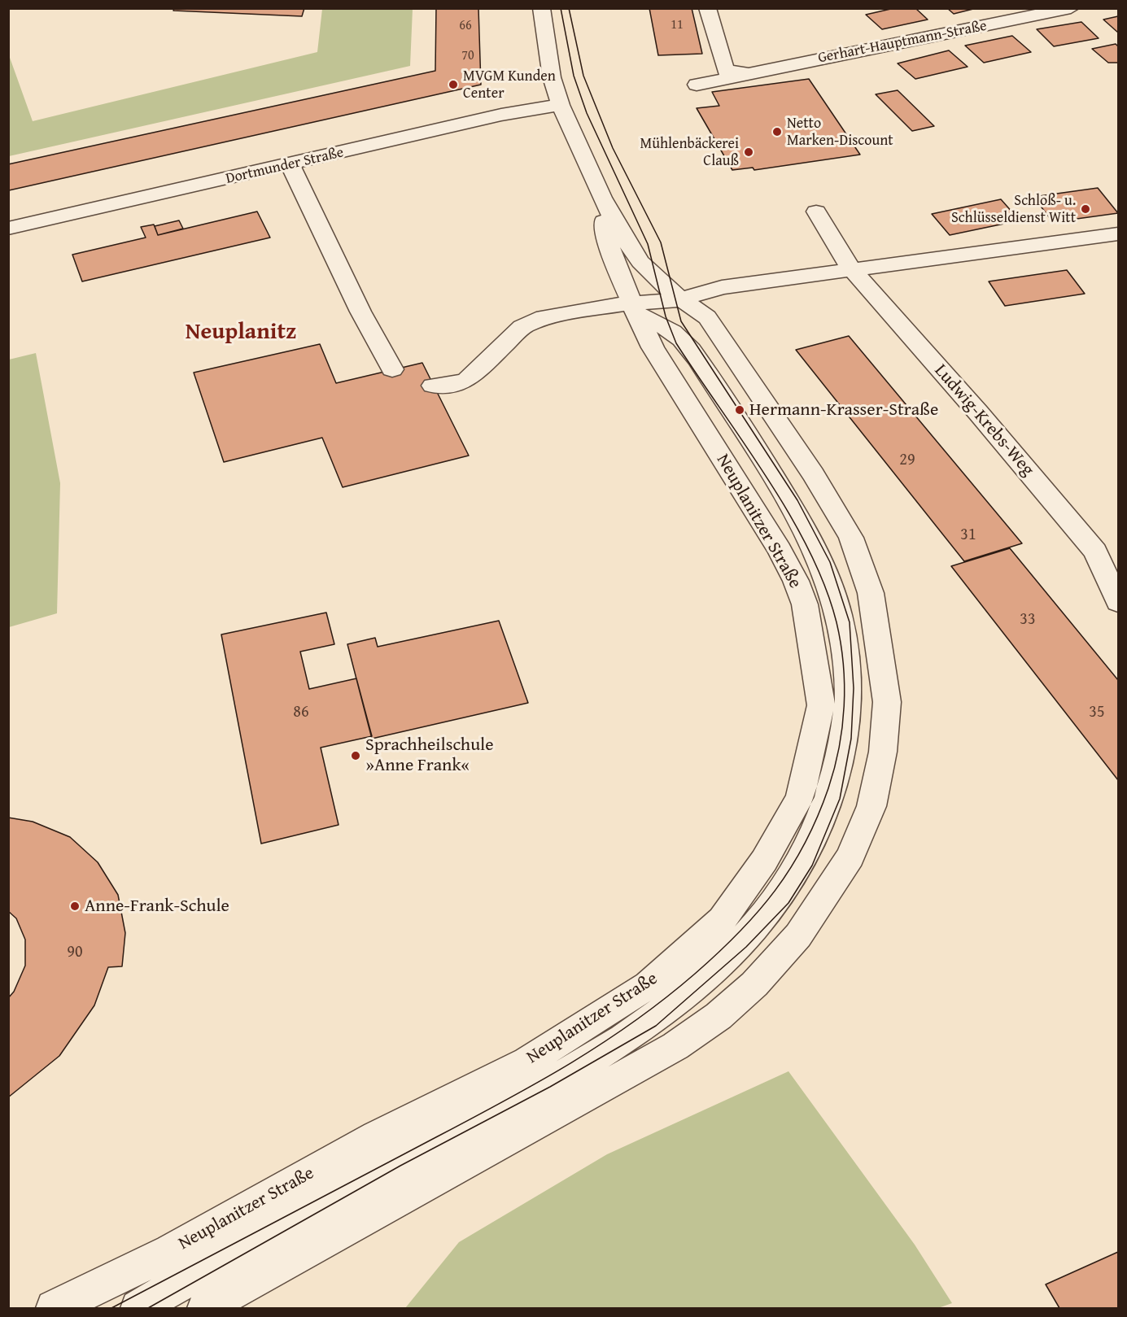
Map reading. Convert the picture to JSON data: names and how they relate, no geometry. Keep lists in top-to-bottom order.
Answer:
{
  "streets": {
    "street": [
      "Gerhart-Hauptmann-Straße",
      "Dortmunder Straße",
      "Ludwig-Krebs-Weg",
      "Neuplanitzer Straße"
    ]
  },
  "crossings": [
    ["Dortmunder Straße", "Neuplanitzer Straße"]
  ],
  "districts": ["Neuplanitz"],
  "places": [
    "MVGM Kunden Center",
    "Netto Marken-Discount",
    "Mühlenbäckerei Clauß",
    "Schloß- u. Schlüsseldienst Witt",
    "Hermann-Krasser-Straße",
    "Sprachheilschule »Anne Frank«",
    "Anne-Frank-Schule"
  ],
  "house_numbers": [
    "11",
    "66",
    "70",
    "29",
    "31",
    "33",
    "86",
    "35",
    "90"
  ]
}
